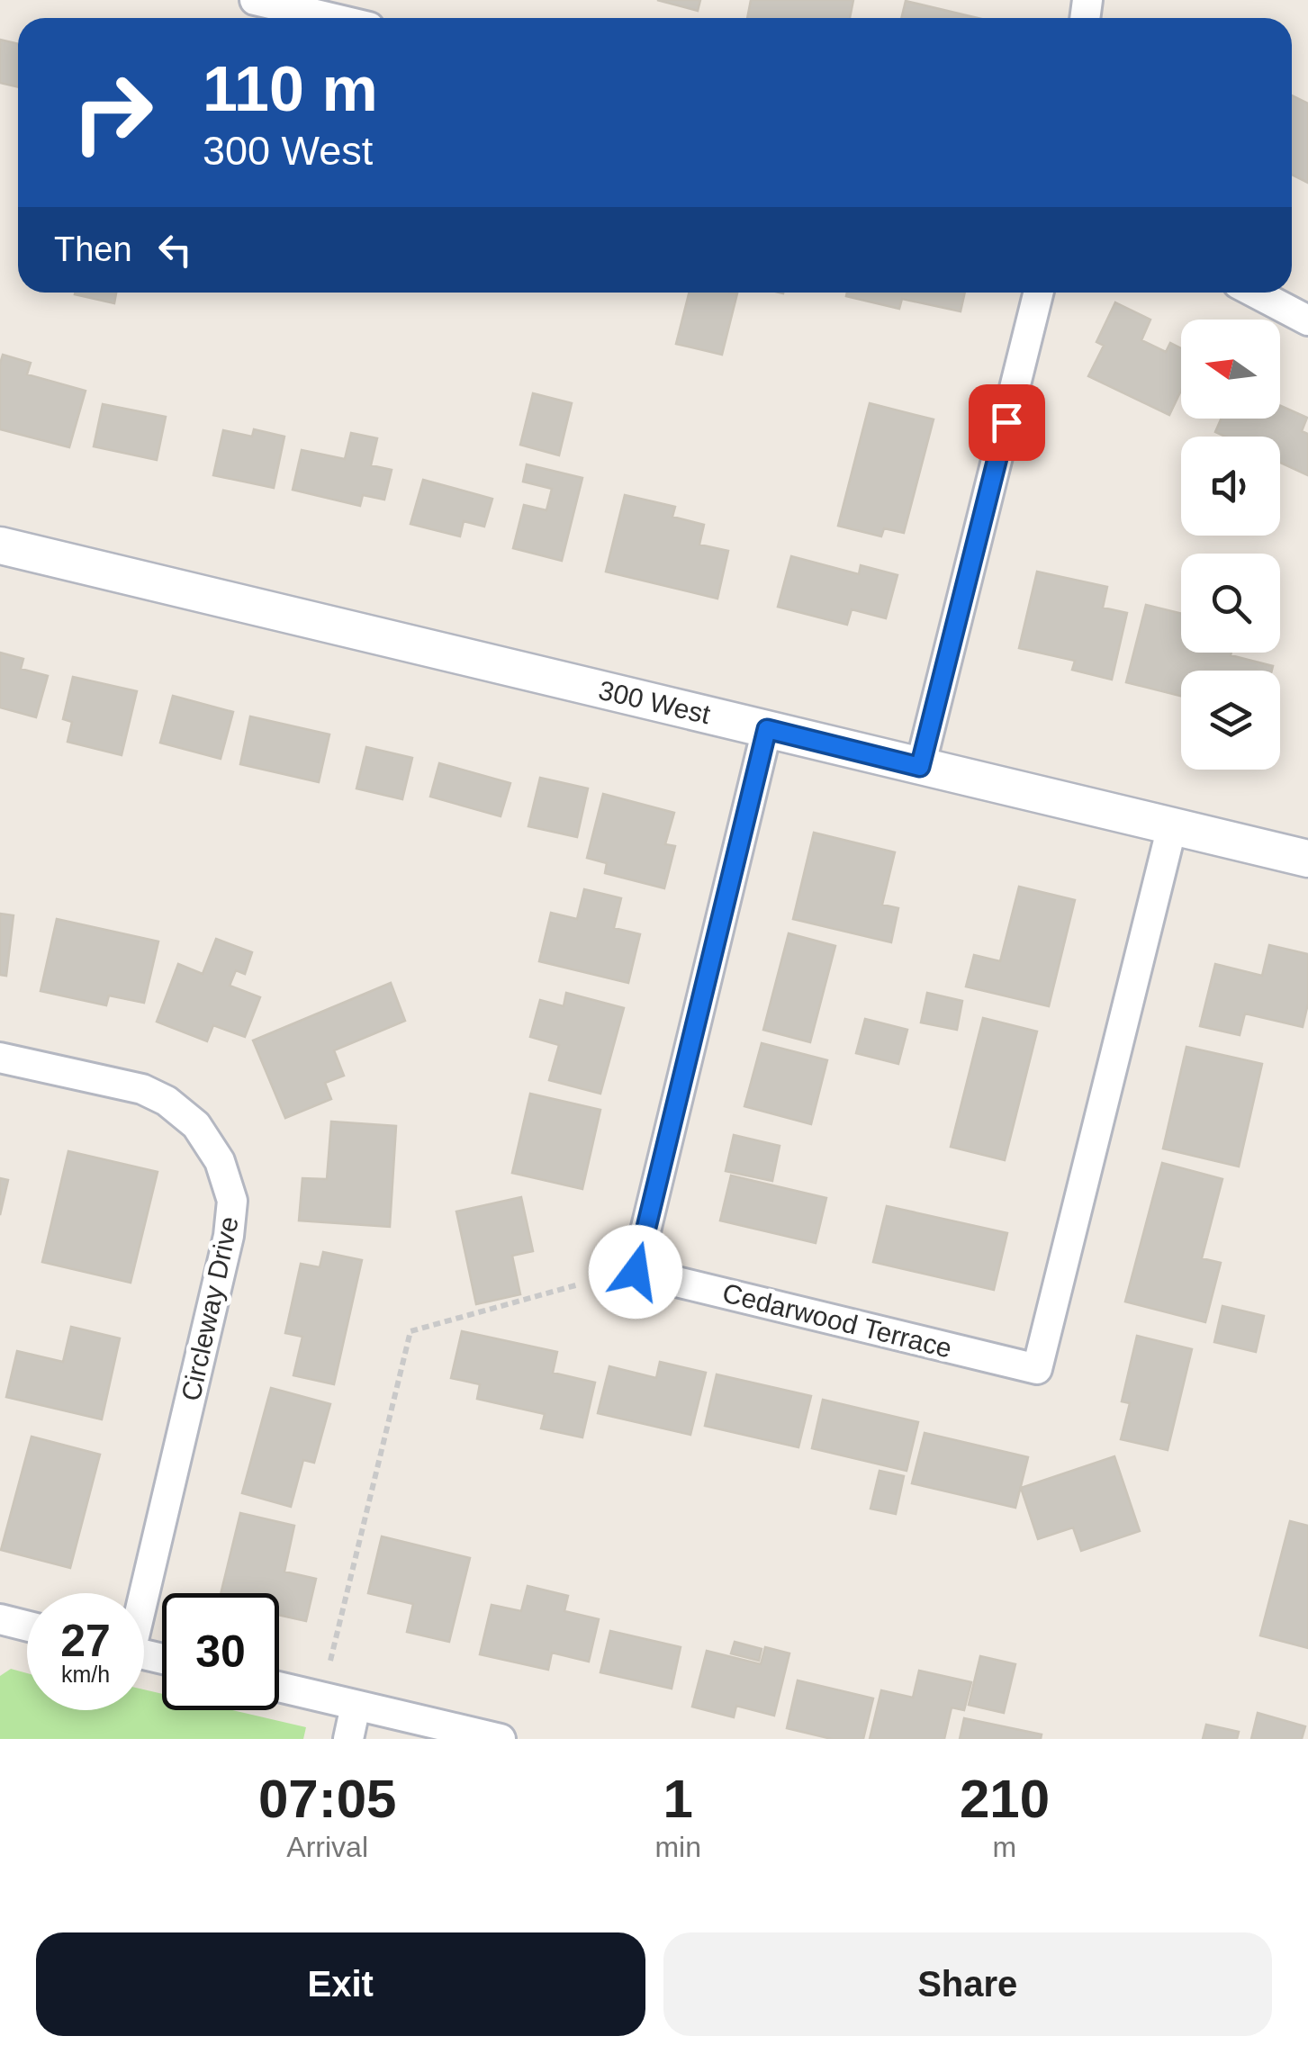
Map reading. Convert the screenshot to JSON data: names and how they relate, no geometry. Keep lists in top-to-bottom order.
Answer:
{
  "streets": {
    "street": ["300 West", "Circleway Drive", "Cedarwood Terrace"]
  },
  "crossings": [
    ["300 West", "Cedarwood Terrace"]
  ],
  "north": "left",
  "page": {
    "turn": ["110 m", "300 West"],
    "then": "Then",
    "speed": "27 km/h",
    "limit": "30",
    "eta": [
      "07:05",
      "Arrival",
      "1",
      "min",
      "210",
      "m"
    ],
    "buttons": ["Exit", "Share"]
  }
}
